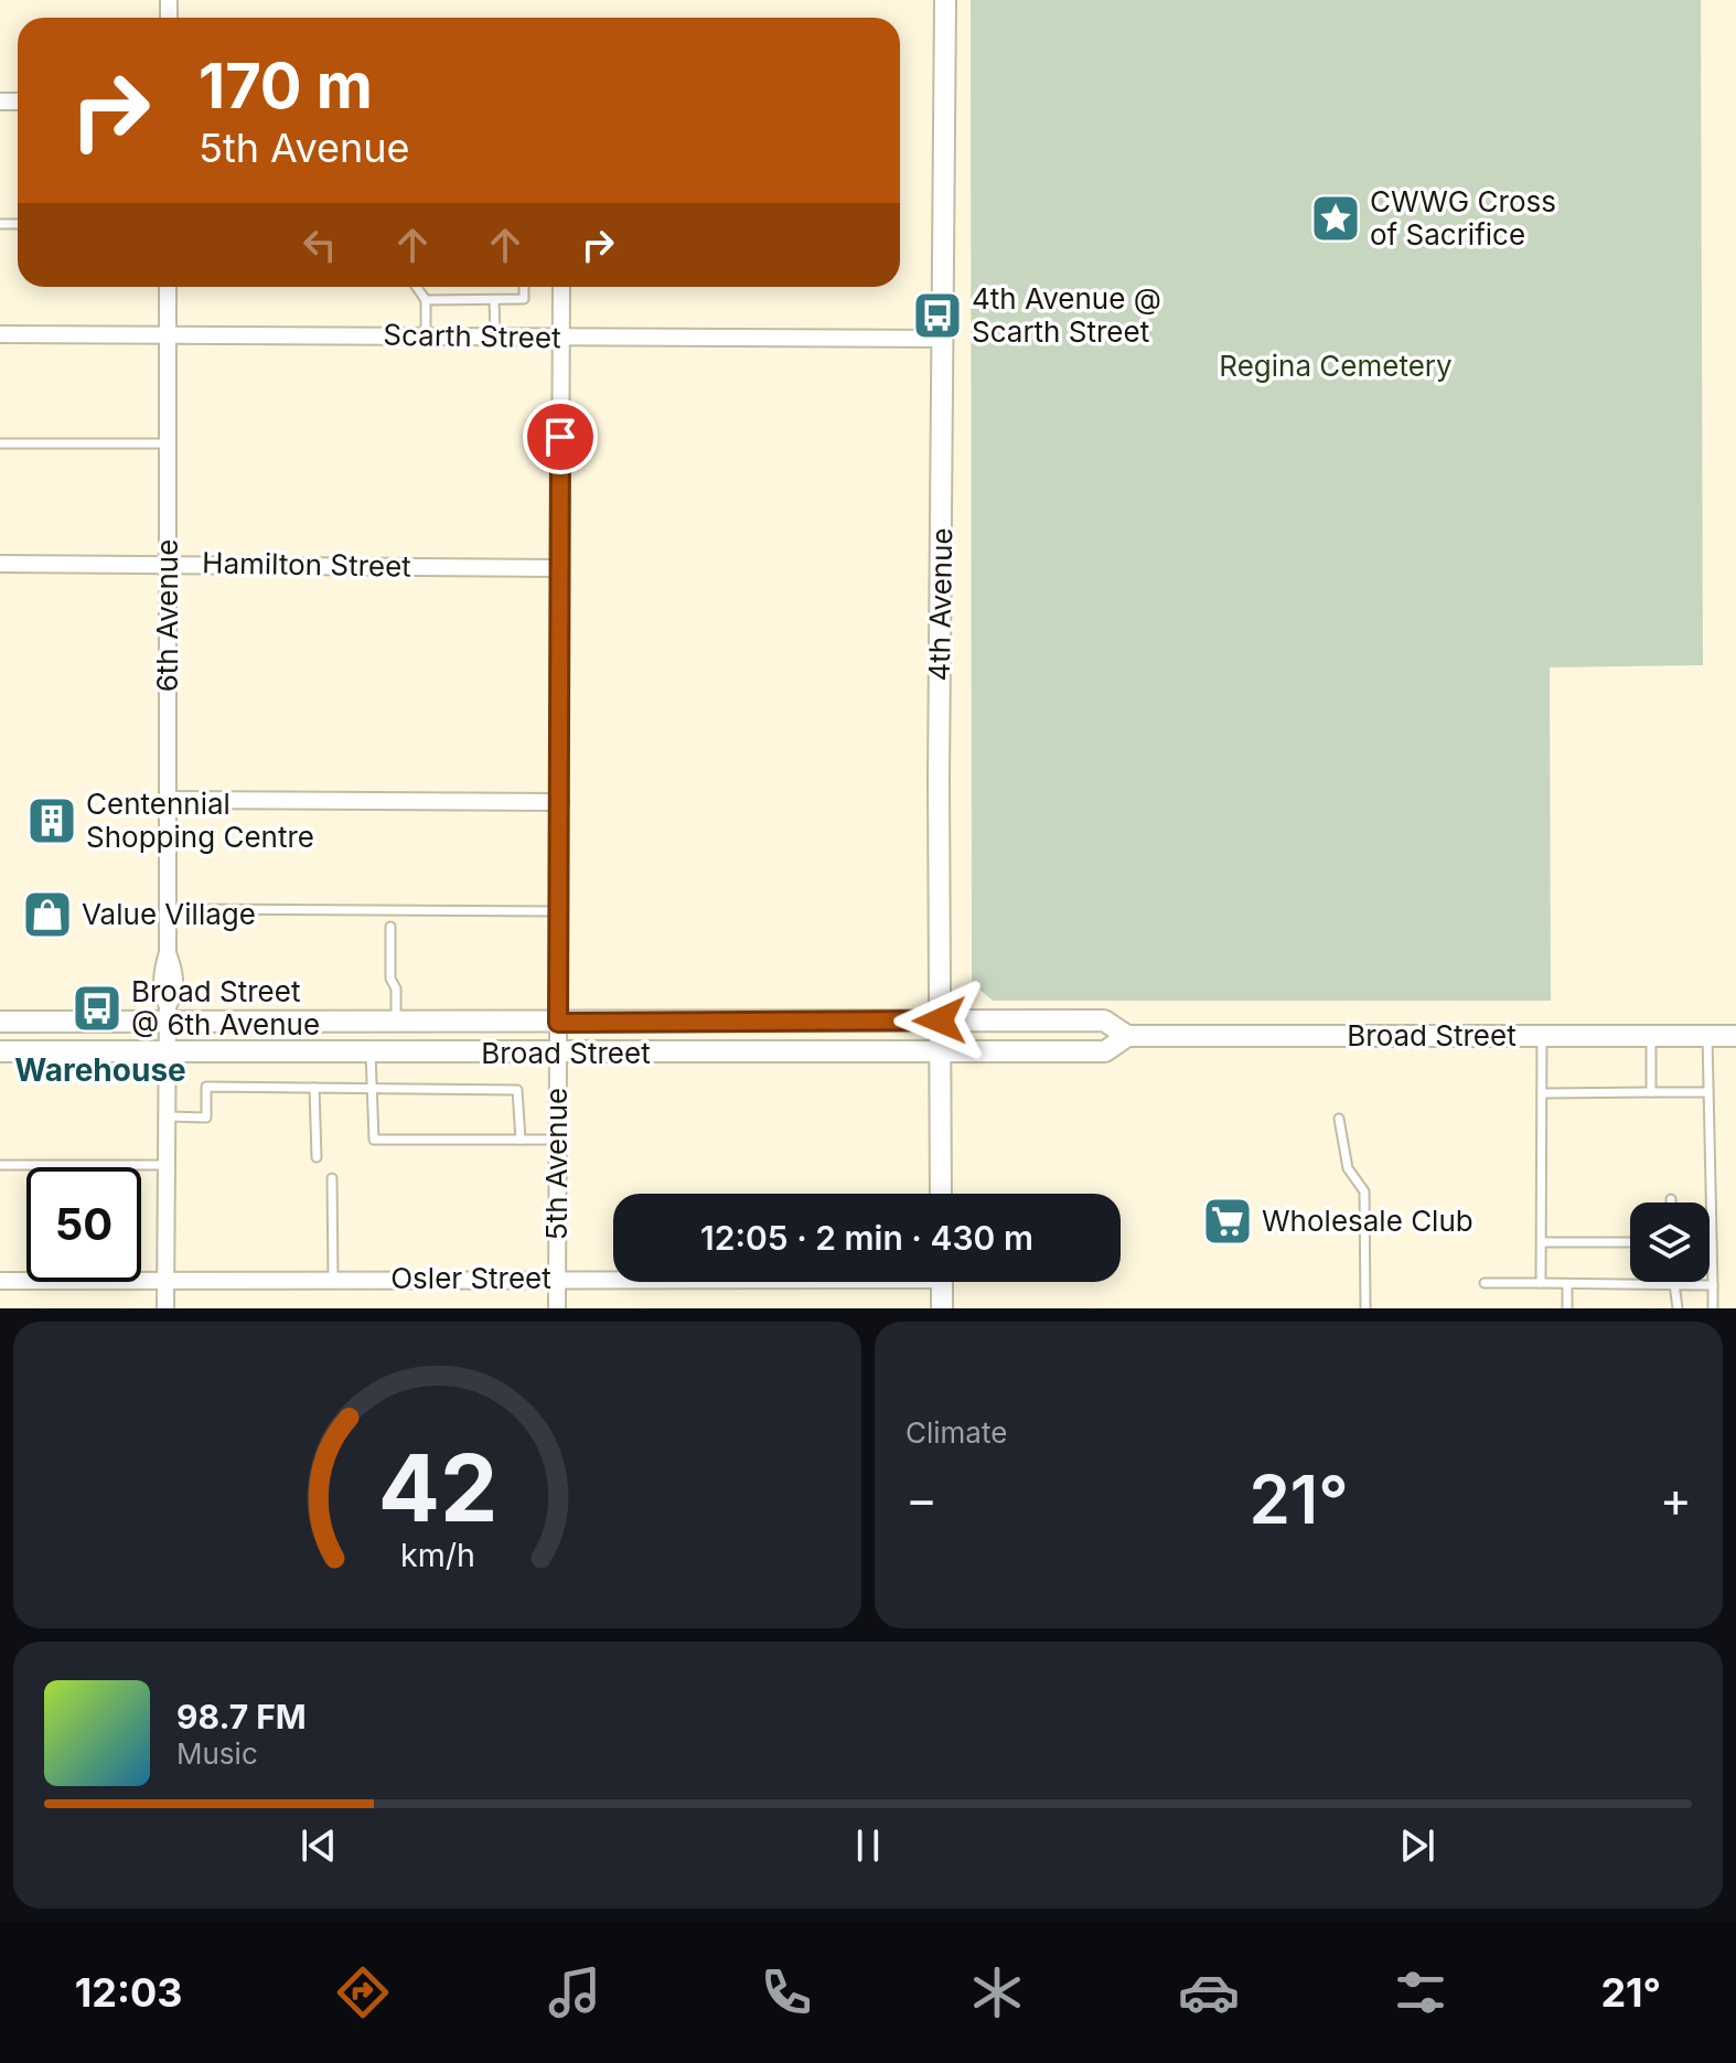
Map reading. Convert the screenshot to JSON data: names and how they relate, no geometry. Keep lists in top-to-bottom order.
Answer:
{
  "streets": {
    "main road": ["4th Avenue", "Broad Street"],
    "street": [
      "Scarth Street",
      "Hamilton Street",
      "6th Avenue",
      "5th Avenue",
      "Osler Street"
    ]
  },
  "crossings": [
    ["Scarth Street", "4th Avenue"],
    ["Scarth Street", "6th Avenue"],
    ["Scarth Street", "5th Avenue"],
    ["Hamilton Street", "6th Avenue"],
    ["Hamilton Street", "5th Avenue"],
    ["4th Avenue", "Broad Street"],
    ["6th Avenue", "Broad Street"],
    ["6th Avenue", "Osler Street"],
    ["Broad Street", "5th Avenue"],
    ["5th Avenue", "Osler Street"]
  ],
  "districts": ["Warehouse"],
  "parks": ["Regina Cemetery"],
  "places": {
    "place": ["CWWG Cross of Sacrifice"],
    "bus stop": ["4th Avenue @ Scarth Street", "Broad Street @ 6th Avenue"],
    "building": ["Centennial Shopping Centre"],
    "shop": ["Value Village"],
    "supermarket": ["Wholesale Club"]
  },
  "page": {
    "turn": ["170 m", "5th Avenue"],
    "limit": "50",
    "trip": "12:05 · 2 min · 430 m",
    "tile": "Climate",
    "heat": ["−", "21°", "+"],
    "song": ["98.7 FM", "Music"],
    "tabs": ["12:03", "21°"],
    "gauge": ["42", "km/h"]
  }
}
